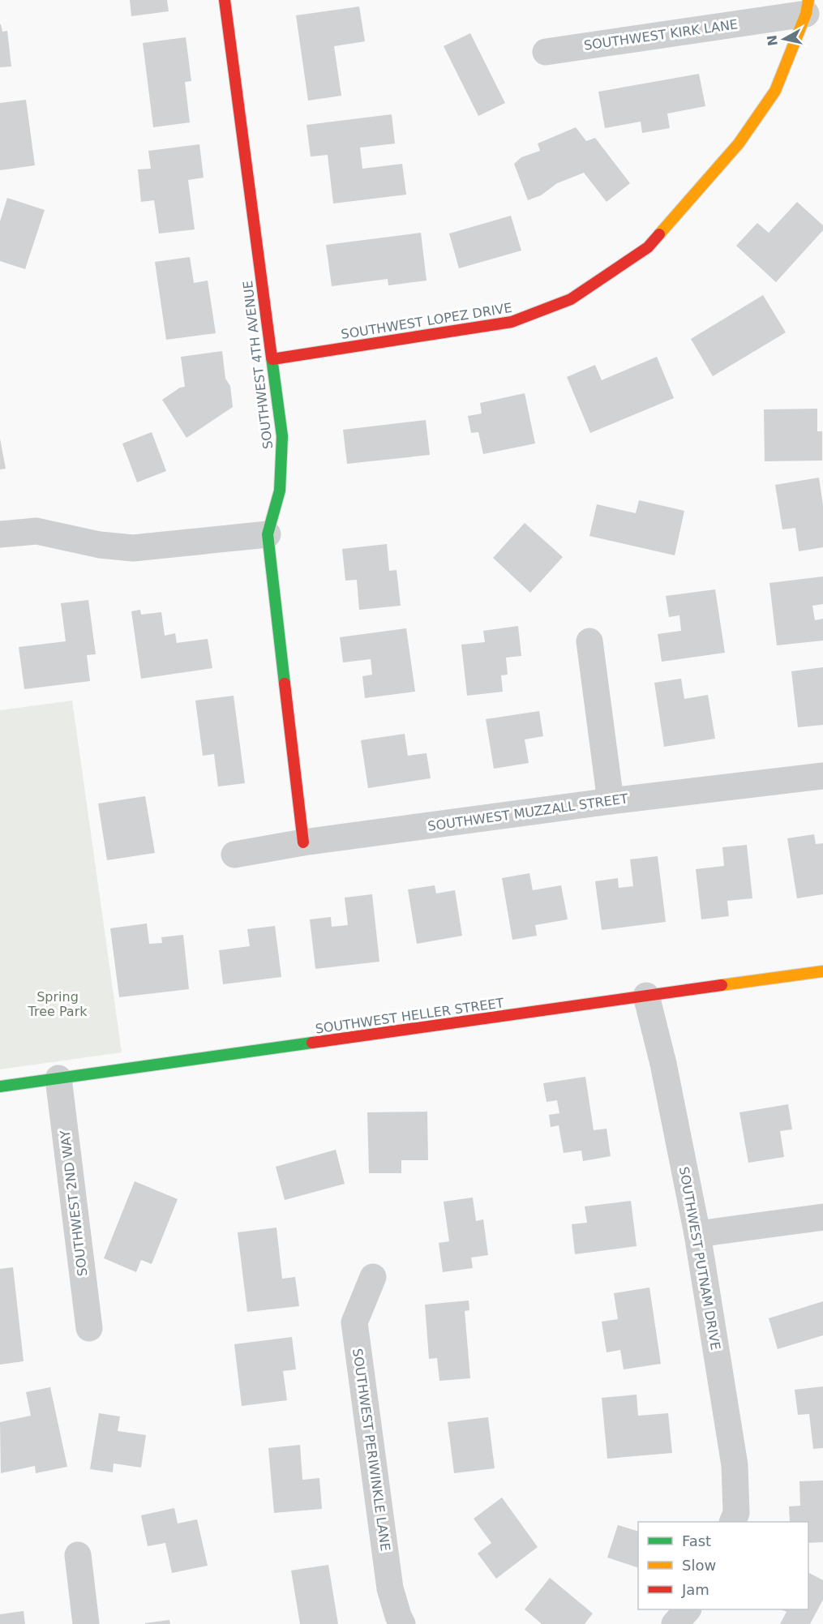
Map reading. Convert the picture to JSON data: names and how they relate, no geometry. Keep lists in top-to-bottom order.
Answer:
{
  "streets": {
    "street": [
      "SOUTHWEST KIRK LANE",
      "SOUTHWEST LOPEZ DRIVE",
      "SOUTHWEST 4TH AVENUE",
      "SOUTHWEST MUZZALL STREET",
      "SOUTHWEST HELLER STREET",
      "SOUTHWEST 2ND WAY",
      "SOUTHWEST PUTNAM DRIVE",
      "SOUTHWEST PERIWINKLE LANE"
    ]
  },
  "crossings": [
    ["SOUTHWEST KIRK LANE", "SOUTHWEST LOPEZ DRIVE"],
    ["SOUTHWEST LOPEZ DRIVE", "SOUTHWEST 4TH AVENUE"],
    ["SOUTHWEST 4TH AVENUE", "SOUTHWEST MUZZALL STREET"],
    ["SOUTHWEST HELLER STREET", "SOUTHWEST 2ND WAY"],
    ["SOUTHWEST HELLER STREET", "SOUTHWEST PUTNAM DRIVE"]
  ],
  "parks": ["Spring Tree Park"],
  "legend": ["Fast", "Slow", "Jam"],
  "north": "left"
}
